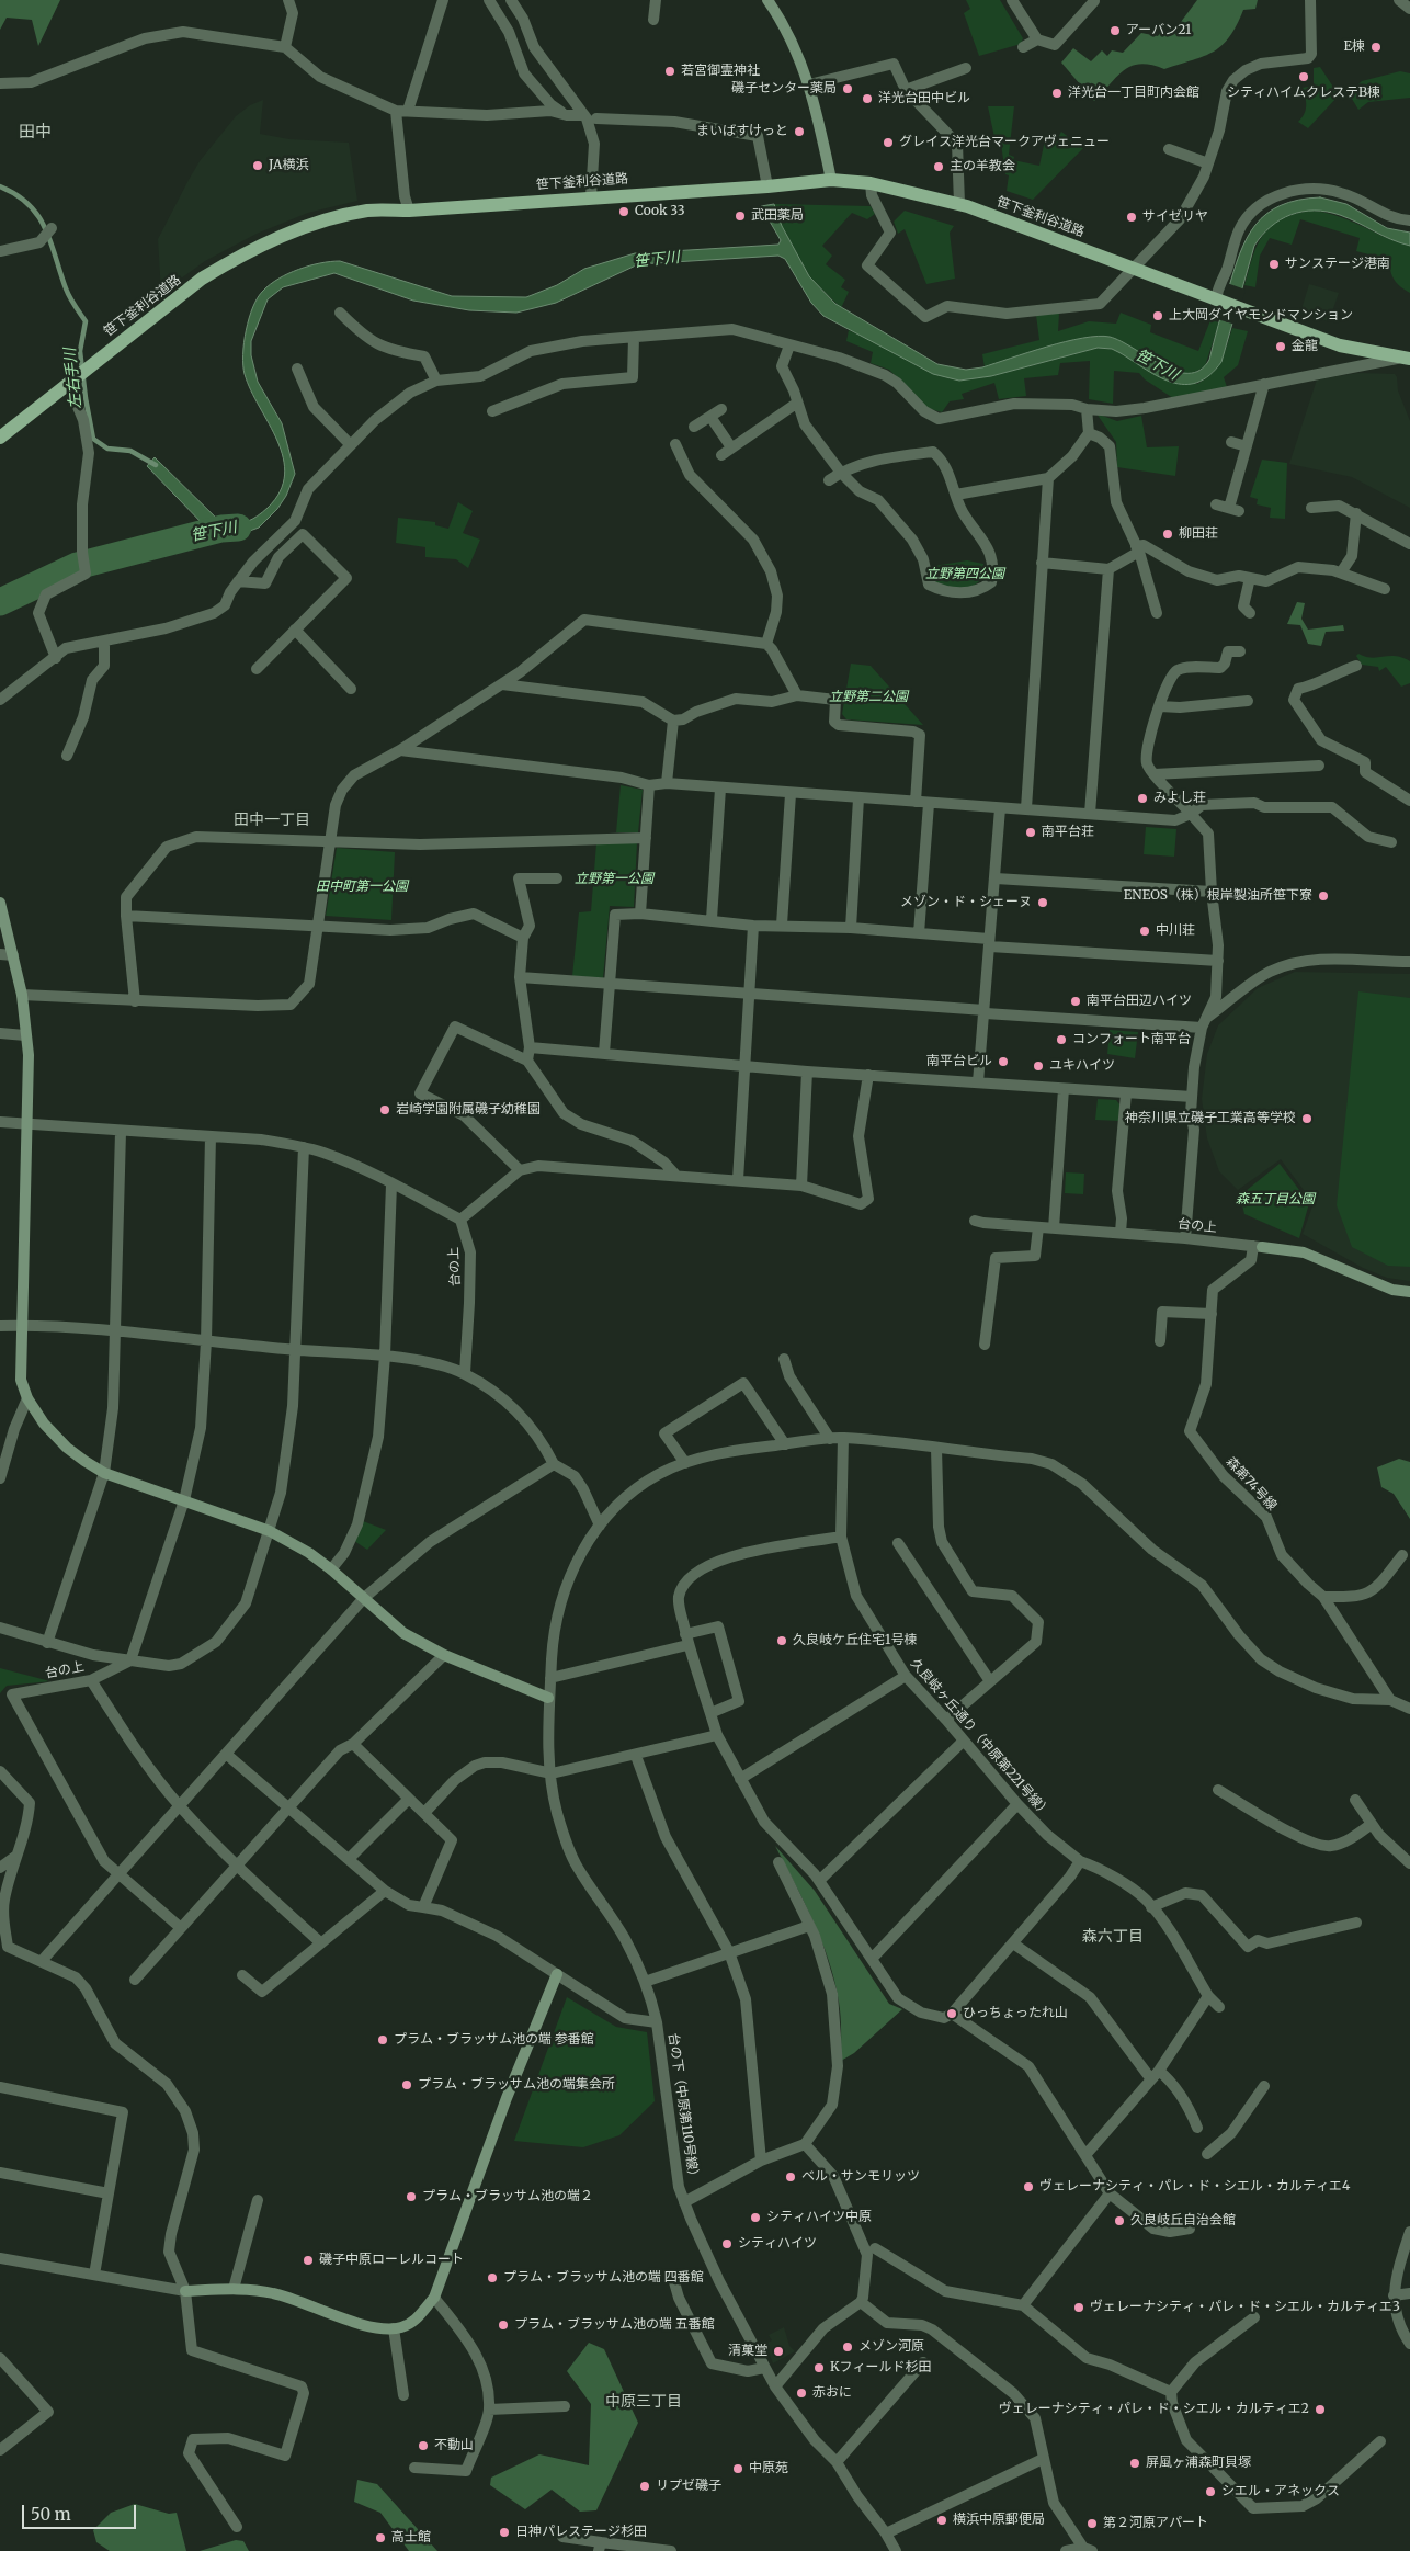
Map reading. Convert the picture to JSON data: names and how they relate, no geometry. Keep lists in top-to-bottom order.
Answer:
{
  "streets": {
    "main road": ["笹下釜利谷道路"],
    "street": [
      "台の上",
      "森第74号線",
      "久良岐ヶ丘通り（中原第221号線）",
      "台の下（中原第110号線）"
    ]
  },
  "crossings": [
    ["台の上", "森第74号線"],
    ["森第74号線", "台の下（中原第110号線）"],
    ["久良岐ヶ丘通り（中原第221号線）", "台の下（中原第110号線）"]
  ],
  "districts": [
    "田中",
    "田中一丁目",
    "森六丁目",
    "中原三丁目"
  ],
  "water": ["笹下川", "左右手川"],
  "parks": [
    "立野第四公園",
    "立野第二公園",
    "立野第一公園",
    "田中町第一公園",
    "森五丁目公園"
  ],
  "places": [
    "アーバン21",
    "E棟",
    "若宮御霊神社",
    "シティハイムクレステB棟",
    "磯子センター薬局",
    "洋光台一丁目町内会館",
    "洋光台田中ビル",
    "まいばすけっと",
    "グレイス洋光台マークアヴェニュー",
    "JA横浜",
    "主の羊教会",
    "Cook 33",
    "武田薬局",
    "サイゼリヤ",
    "サンステージ港南",
    "上大岡ダイヤモンドマンション",
    "金龍",
    "柳田荘",
    "みよし荘",
    "南平台荘",
    "ENEOS（株）根岸製油所笹下寮",
    "メゾン・ド・シェーヌ",
    "中川荘",
    "南平台田辺ハイツ",
    "コンフォート南平台",
    "南平台ビル",
    "ユキハイツ",
    "岩崎学園附属磯子幼稚園",
    "神奈川県立磯子工業高等学校",
    "久良岐ケ丘住宅1号棟",
    "ひっちょったれ山",
    "プラム・ブラッサム池の端 参番館",
    "プラム・ブラッサム池の端集会所",
    "ベル・サンモリッツ",
    "ヴェレーナシティ・パレ・ド・シエル・カルティエ4",
    "プラム・ブラッサム池の端２",
    "シティハイツ中原",
    "久良岐丘自治会館",
    "シティハイツ",
    "磯子中原ローレルコート",
    "プラム・ブラッサム池の端 四番館",
    "ヴェレーナシティ・パレ・ド・シエル・カルティエ3",
    "プラム・ブラッサム池の端 五番館",
    "メゾン河原",
    "清菓堂",
    "Kフィールド杉田",
    "赤おに",
    "ヴェレーナシティ・パレ・ド・シエル・カルティエ2",
    "不動山",
    "屏風ヶ浦森町貝塚",
    "中原苑",
    "リプゼ磯子",
    "シエル・アネックス",
    "横浜中原郵便局",
    "第２河原アパート",
    "日神パレステージ杉田",
    "高士館"
  ],
  "scale_bar": "50 m"
}
